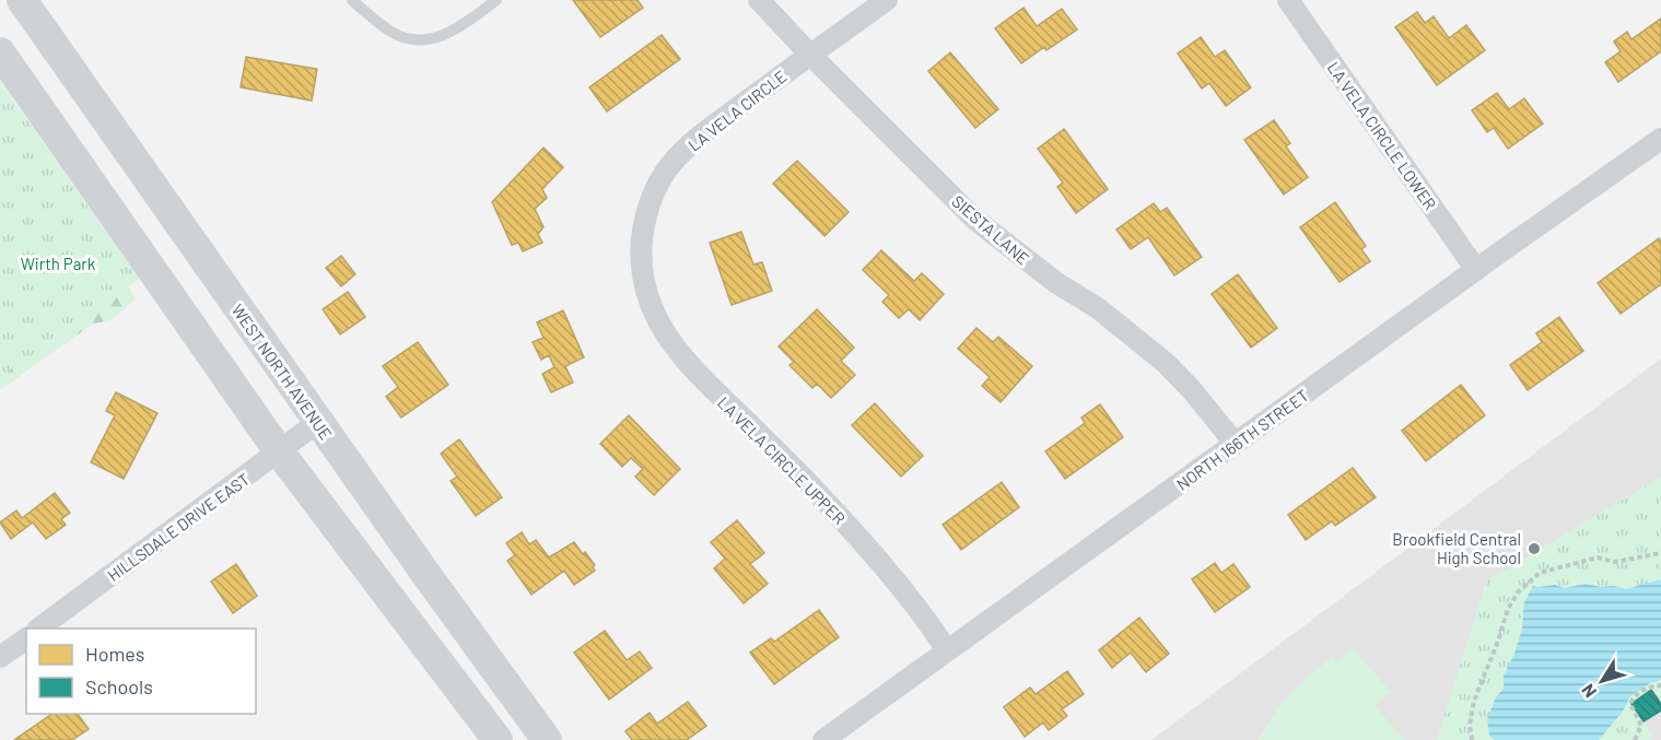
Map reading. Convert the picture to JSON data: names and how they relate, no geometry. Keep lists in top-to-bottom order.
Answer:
{
  "streets": {
    "main road": ["WEST NORTH AVENUE"],
    "street": [
      "LA VELA CIRCLE",
      "LA VELA CIRCLE LOWER",
      "SIESTA LANE",
      "NORTH 166TH STREET",
      "LA VELA CIRCLE UPPER",
      "HILLSDALE DRIVE EAST"
    ]
  },
  "crossings": [
    ["LA VELA CIRCLE", "SIESTA LANE"],
    ["LA VELA CIRCLE", "LA VELA CIRCLE UPPER"],
    ["LA VELA CIRCLE LOWER", "NORTH 166TH STREET"],
    ["SIESTA LANE", "NORTH 166TH STREET"],
    ["WEST NORTH AVENUE", "HILLSDALE DRIVE EAST"],
    ["NORTH 166TH STREET", "LA VELA CIRCLE UPPER"]
  ],
  "parks": ["Wirth Park"],
  "places": ["Brookfield Central High School"],
  "legend": ["Homes", "Schools"],
  "north": "bottom left"
}
